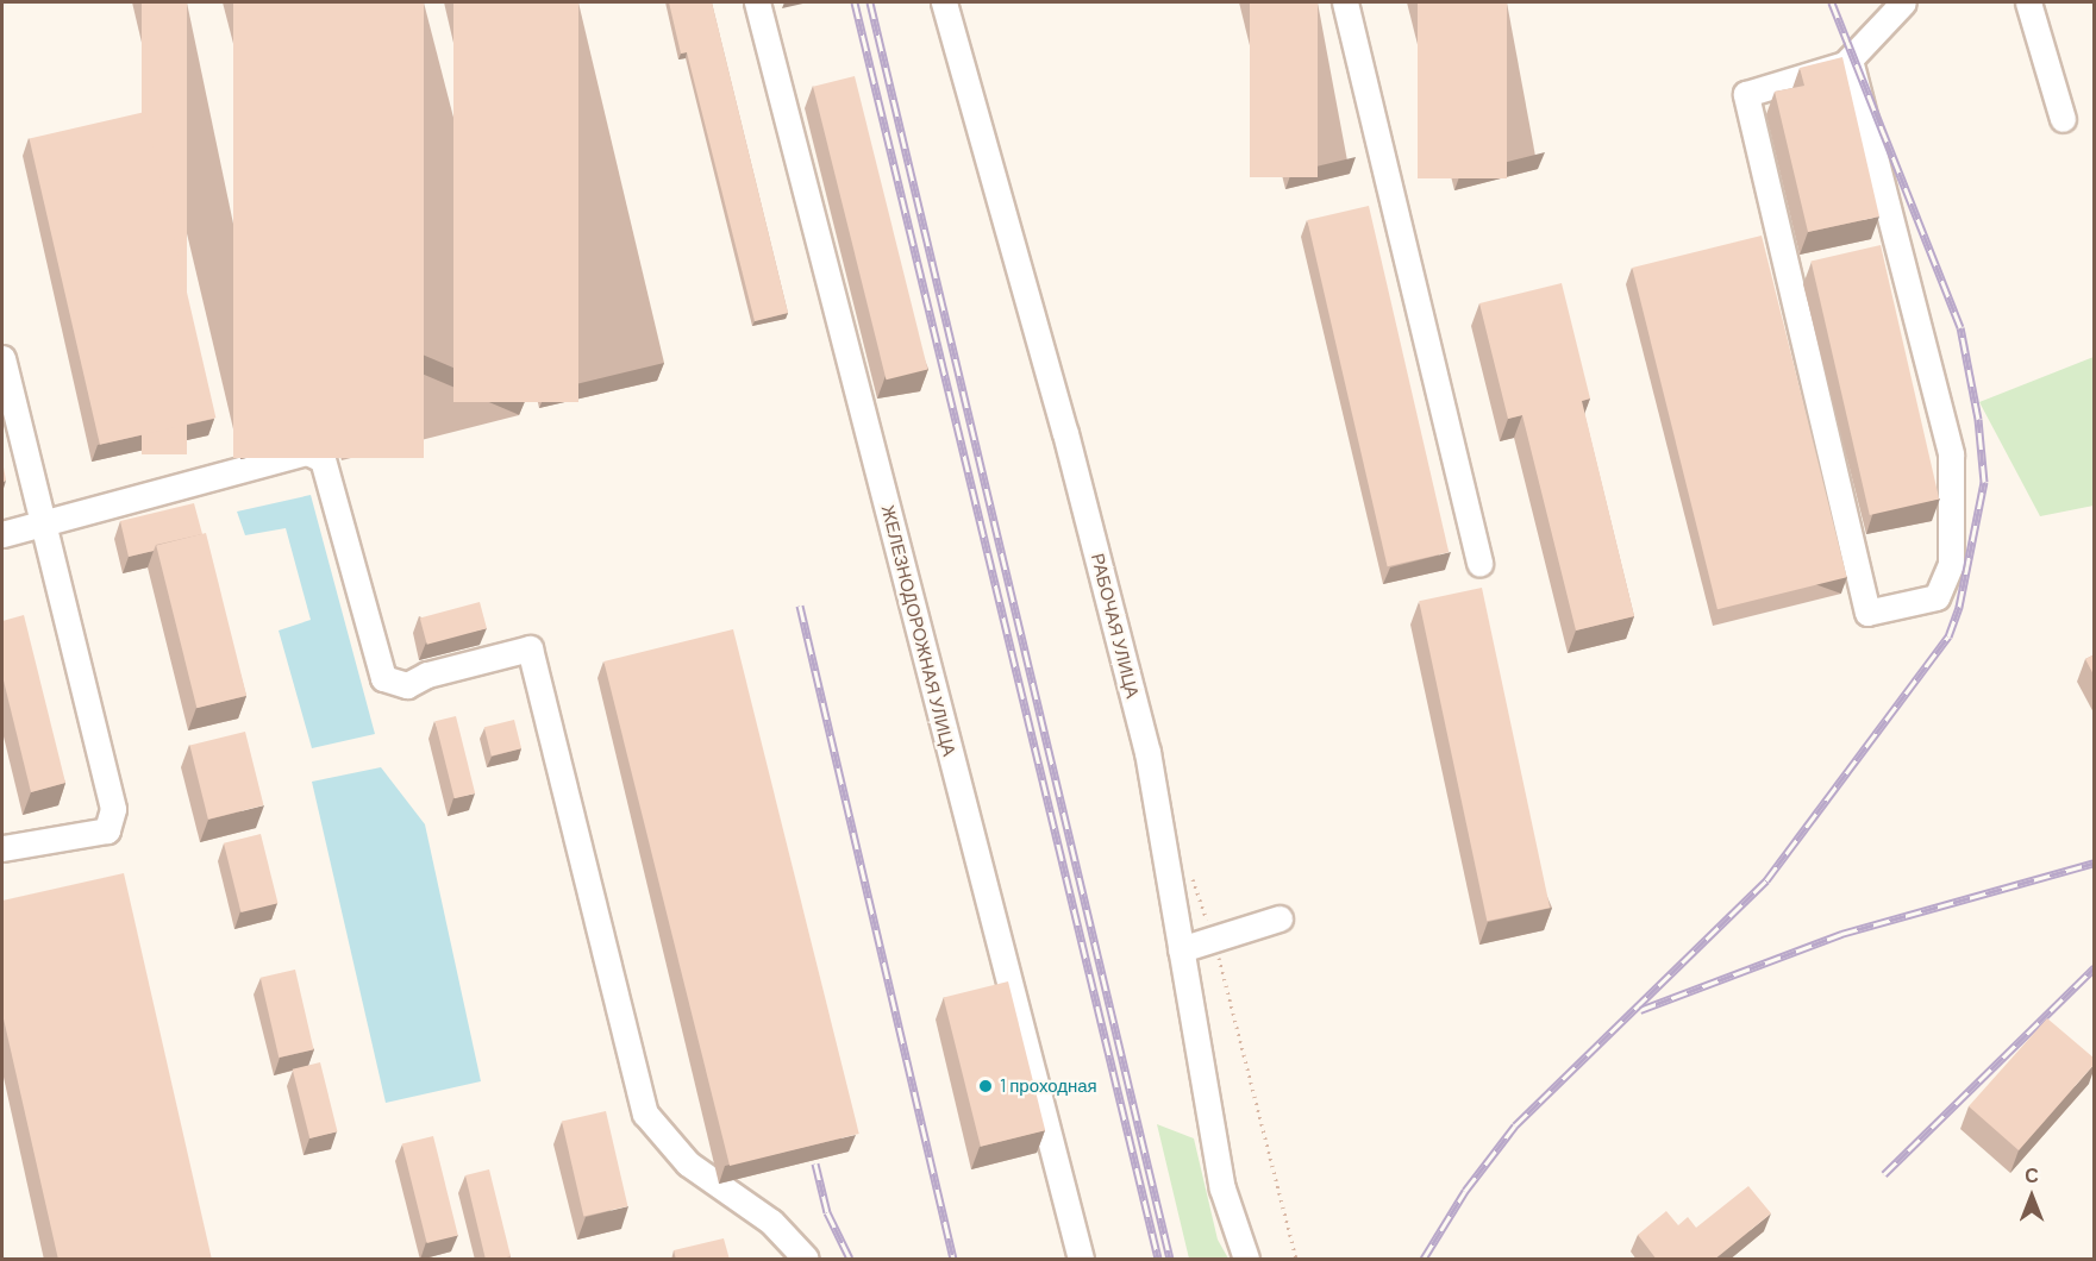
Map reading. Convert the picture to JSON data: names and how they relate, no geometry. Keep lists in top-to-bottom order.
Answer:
{
  "streets": {
    "street": ["РАБОЧАЯ УЛИЦА", "ЖЕЛЕЗНОДОРОЖНАЯ УЛИЦА"]
  },
  "places": ["1 проходная"],
  "north": "top"
}
